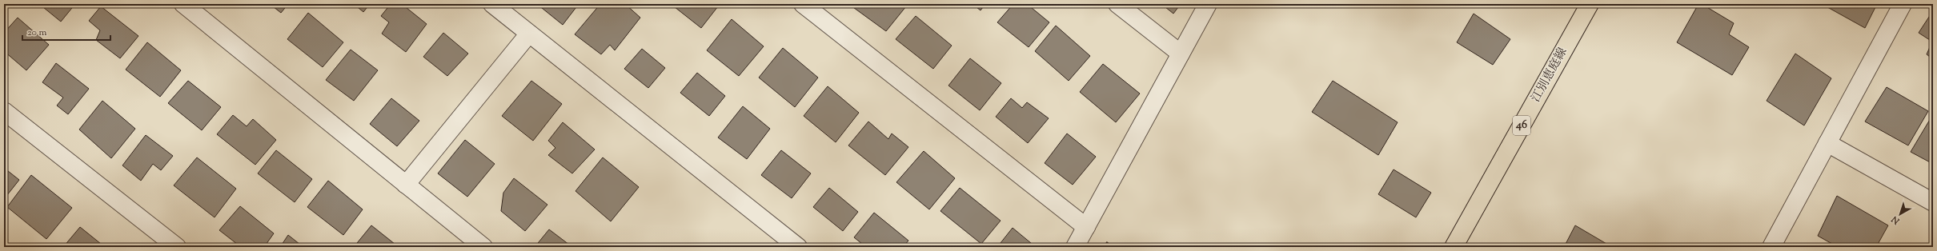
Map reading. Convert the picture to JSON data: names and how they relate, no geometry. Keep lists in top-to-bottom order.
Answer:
{
  "streets": {
    "main road": ["江別恵庭線", "46"]
  },
  "scale_bar": "20 m",
  "north": "bottom left"
}
